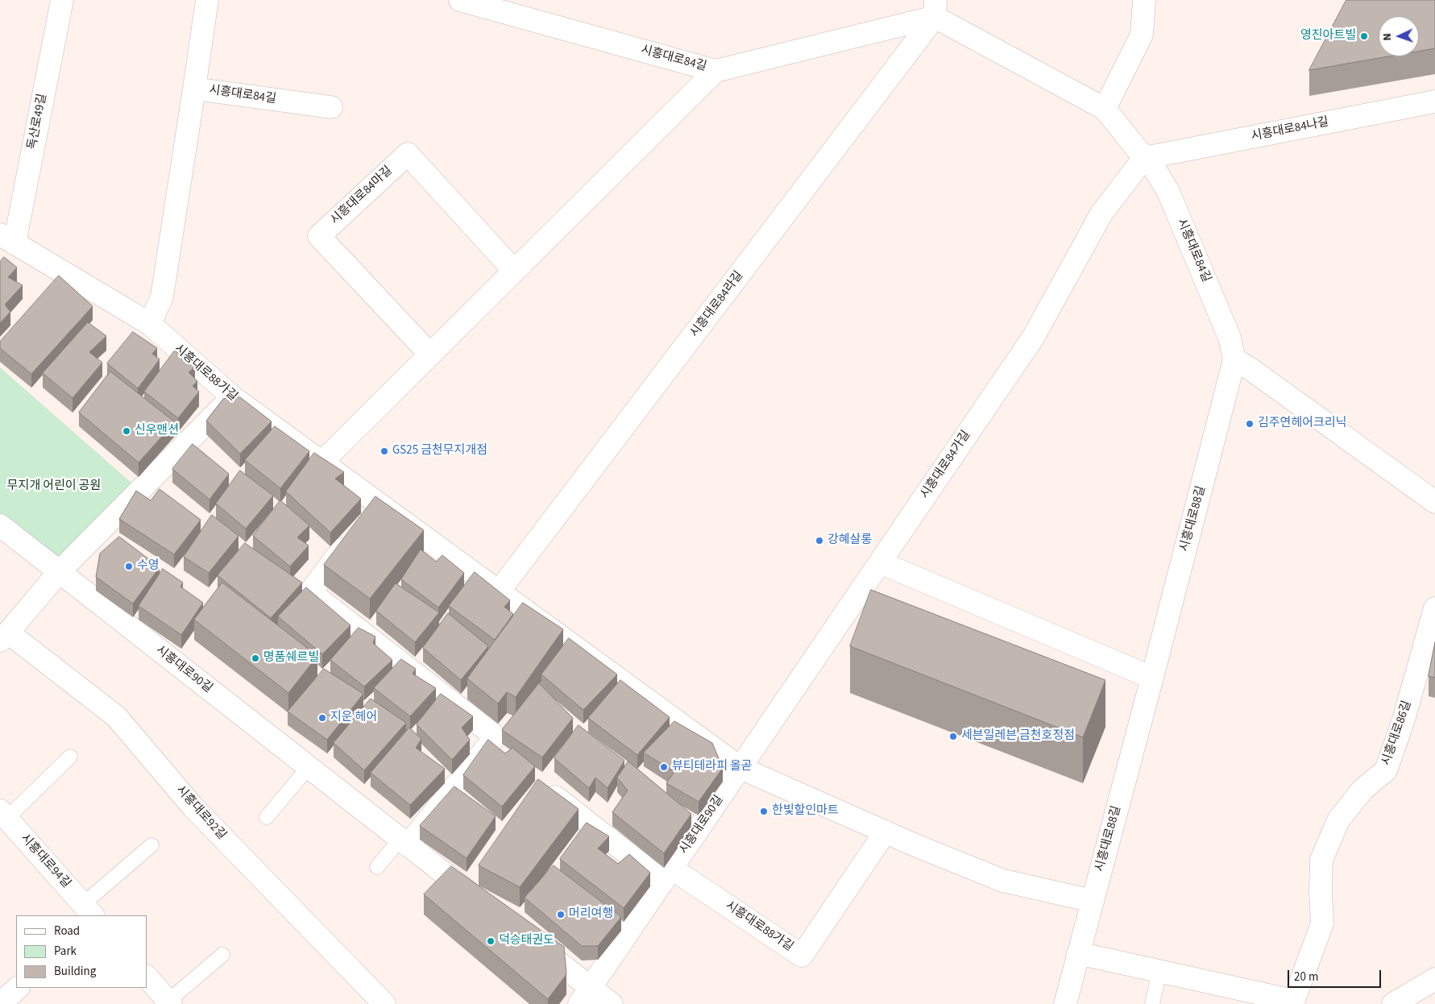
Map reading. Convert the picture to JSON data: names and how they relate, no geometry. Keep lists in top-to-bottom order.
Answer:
{
  "streets": {
    "street": [
      "시흥대로84길",
      "독산로49길",
      "시흥대로84나길",
      "시흥대로84마길",
      "시흥대로84라길",
      "시흥대로88가길",
      "시흥대로84가길",
      "시흥대로88길",
      "시흥대로90길",
      "시흥대로86길",
      "시흥대로92길",
      "시흥대로94길"
    ]
  },
  "crossings": [
    ["시흥대로84길", "시흥대로84나길"],
    ["시흥대로84길", "시흥대로84라길"],
    ["시흥대로84길", "시흥대로84가길"],
    ["시흥대로84길", "시흥대로88길"],
    ["독산로49길", "시흥대로88가길"],
    ["시흥대로84나길", "시흥대로84가길"],
    ["시흥대로84라길", "시흥대로88가길"],
    ["시흥대로88가길", "시흥대로84가길"],
    ["시흥대로88가길", "시흥대로88길"],
    ["시흥대로88가길", "시흥대로90길"],
    ["시흥대로84가길", "시흥대로90길"]
  ],
  "parks": ["무지개 어린이 공원"],
  "places": [
    "영진아트빌",
    "김주연헤어크리닉",
    "신우맨션",
    "GS25 금천무지개점",
    "강혜살롱",
    "수영",
    "명품쉐르빌",
    "지운 헤어",
    "세븐일레븐 금천호정점",
    "뷰티테라피 올곧",
    "한빛할인마트",
    "머리여행",
    "덕승태권도"
  ],
  "legend": ["Road", "Park", "Building"],
  "scale_bar": "20 m",
  "north": "left"
}
